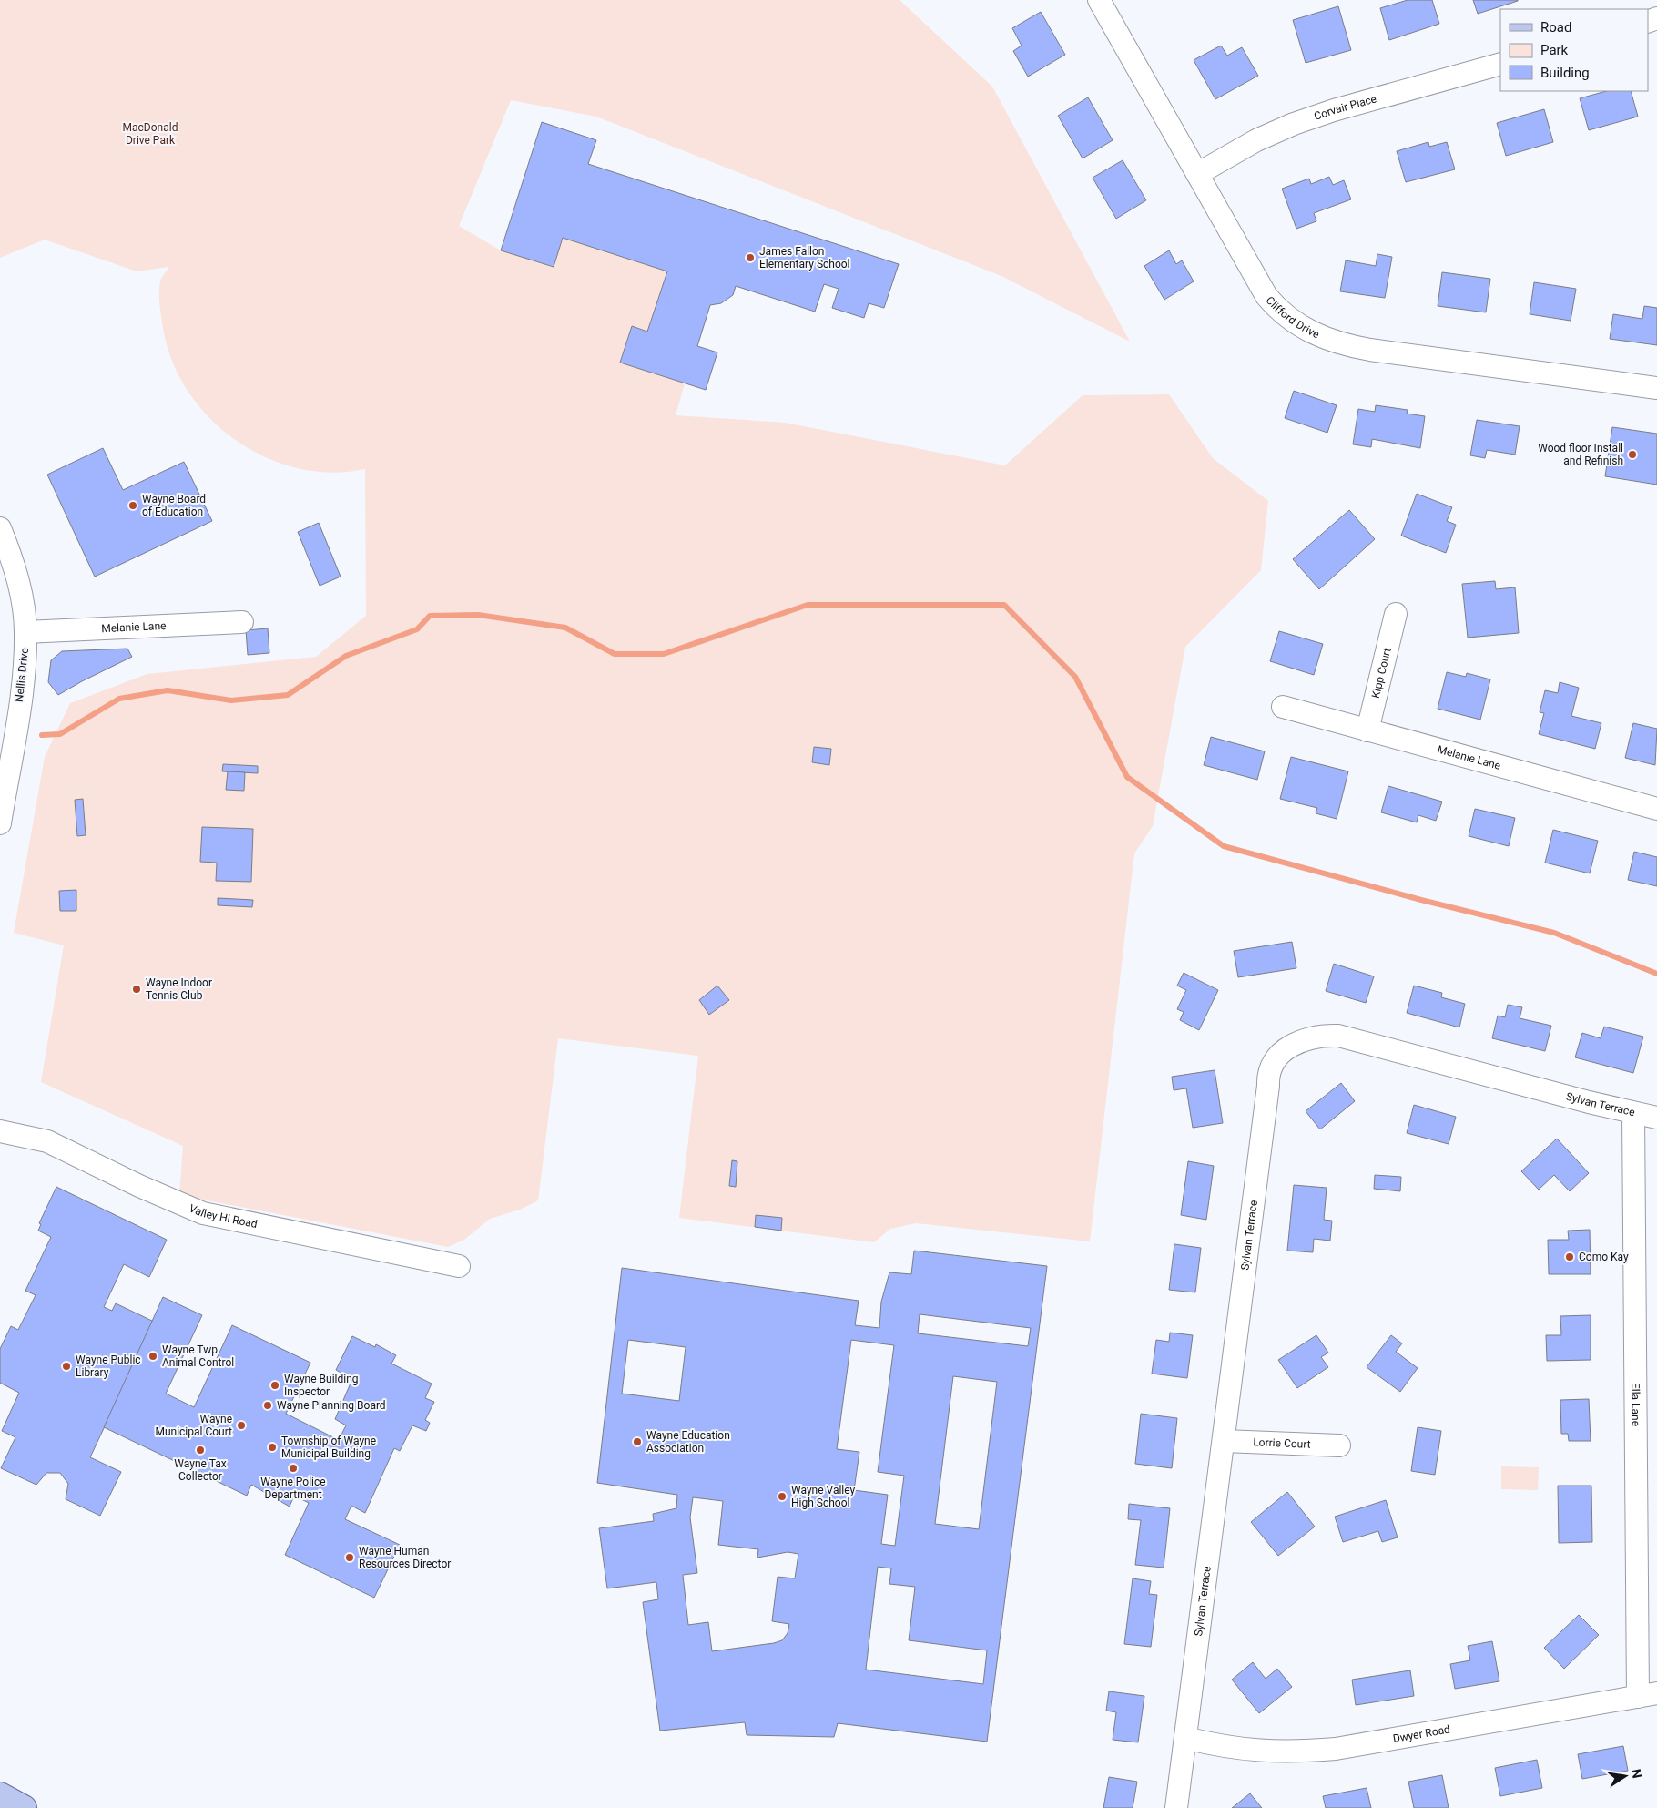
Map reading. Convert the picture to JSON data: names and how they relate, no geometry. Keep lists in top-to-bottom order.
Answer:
{
  "streets": {
    "street": [
      "Corvair Place",
      "Clifford Drive",
      "Melanie Lane",
      "Kipp Court",
      "Nellis Drive",
      "Sylvan Terrace",
      "Valley Hi Road",
      "Ella Lane",
      "Lorrie Court",
      "Dwyer Road"
    ]
  },
  "crossings": [
    ["Corvair Place", "Clifford Drive"],
    ["Melanie Lane", "Kipp Court"],
    ["Melanie Lane", "Nellis Drive"],
    ["Sylvan Terrace", "Ella Lane"],
    ["Sylvan Terrace", "Lorrie Court"],
    ["Sylvan Terrace", "Dwyer Road"],
    ["Ella Lane", "Dwyer Road"]
  ],
  "parks": ["MacDonald Drive Park"],
  "places": [
    "James Fallon Elementary School",
    "Wood floor Install and Refinish",
    "Wayne Board of Education",
    "Wayne Indoor Tennis Club",
    "Como Kay",
    "Wayne Twp Animal Control",
    "Wayne Public Library",
    "Wayne Building Inspector",
    "Wayne Planning Board",
    "Wayne Municipal Court",
    "Wayne Education Association",
    "Township of Wayne Municipal Building",
    "Wayne Tax Collector",
    "Wayne Police Department",
    "Wayne Valley High School",
    "Wayne Human Resources Director"
  ],
  "legend": ["Road", "Park", "Building"],
  "north": "right"
}
